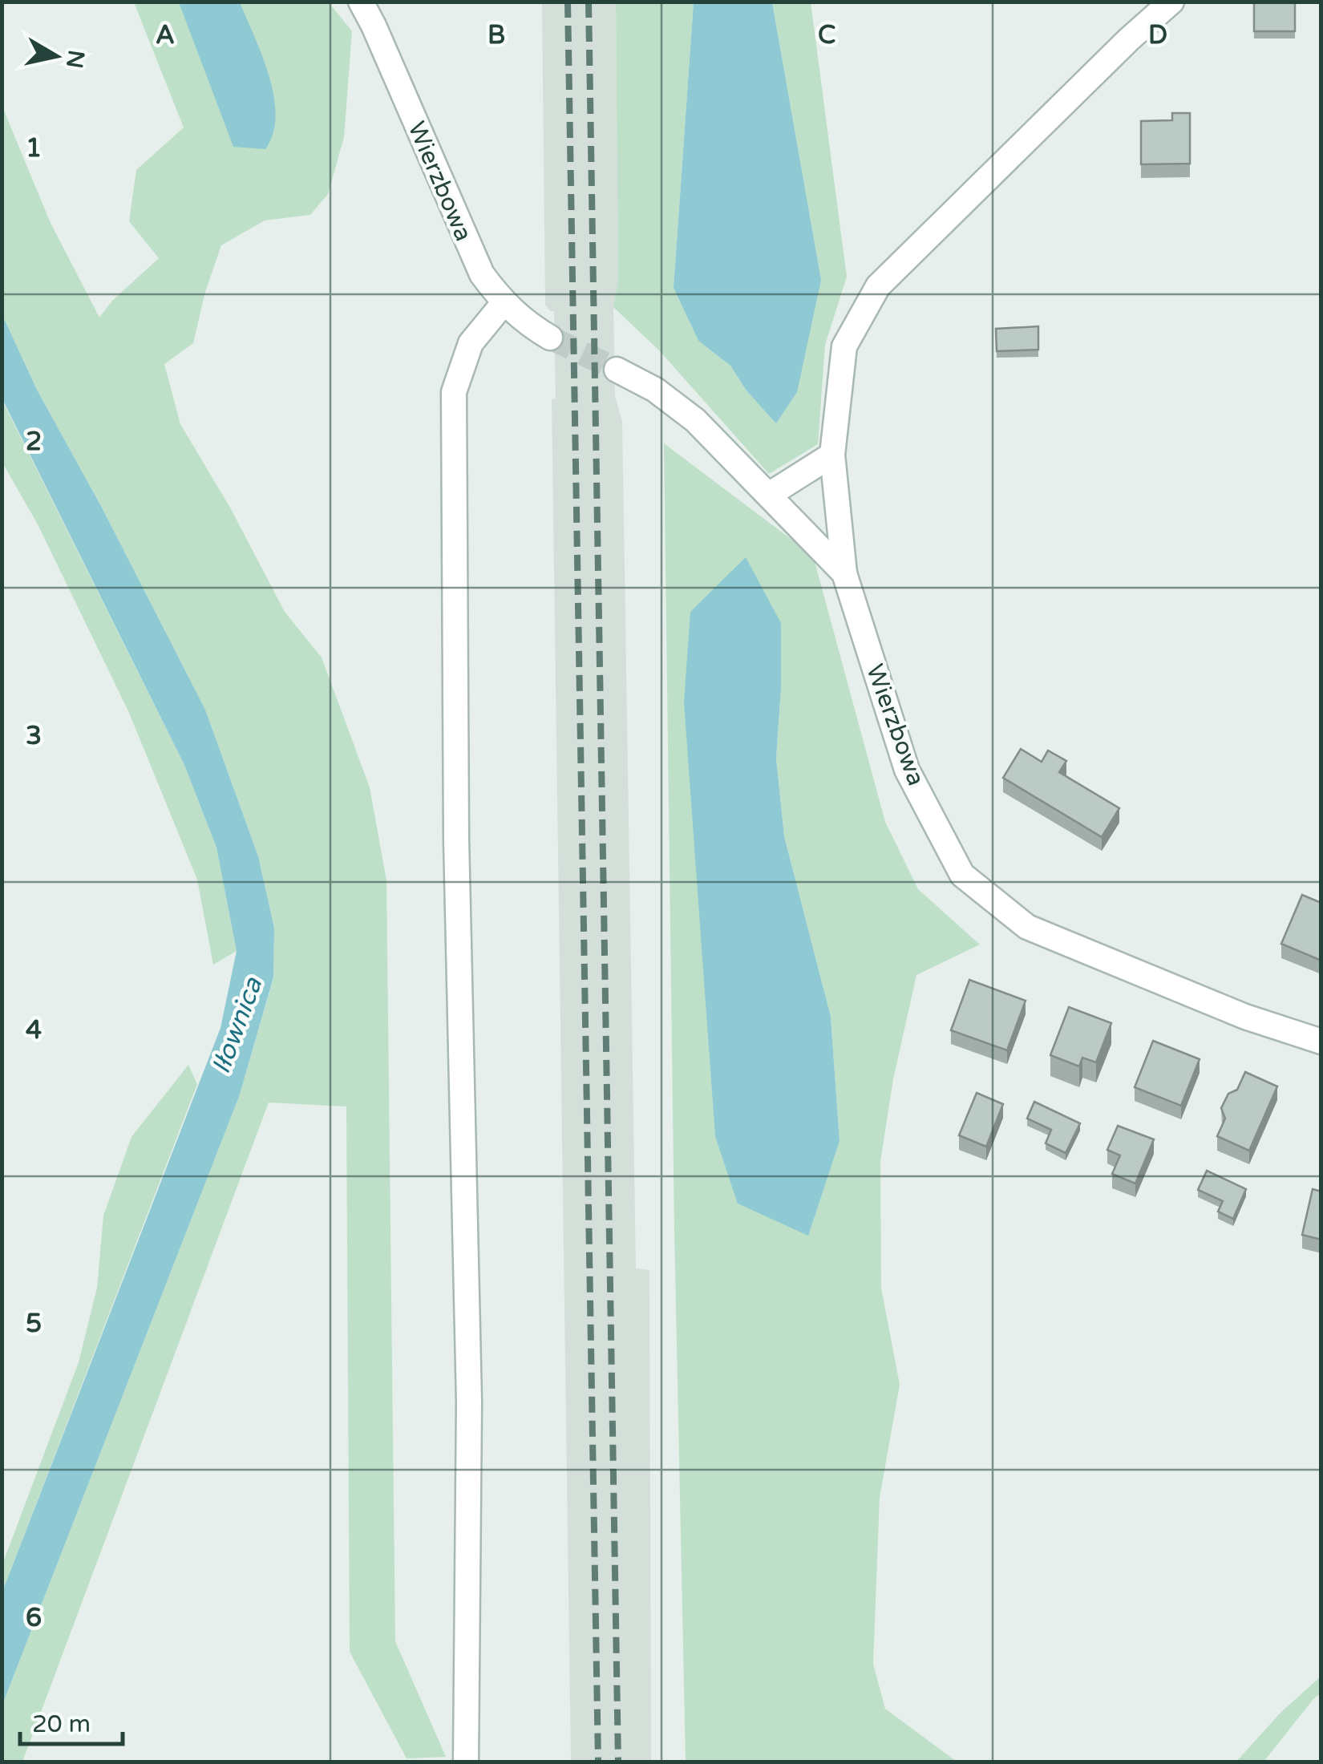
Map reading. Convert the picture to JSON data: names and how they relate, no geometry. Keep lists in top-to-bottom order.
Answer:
{
  "streets": {
    "street": ["Wierzbowa"]
  },
  "water": ["Iłownica"],
  "scale_bar": "20 m",
  "north": "right",
  "grid": {
    "columns": [
      "A",
      "B",
      "C",
      "D"
    ],
    "rows": [
      "1",
      "2",
      "3",
      "4",
      "5",
      "6"
    ]
  }
}
